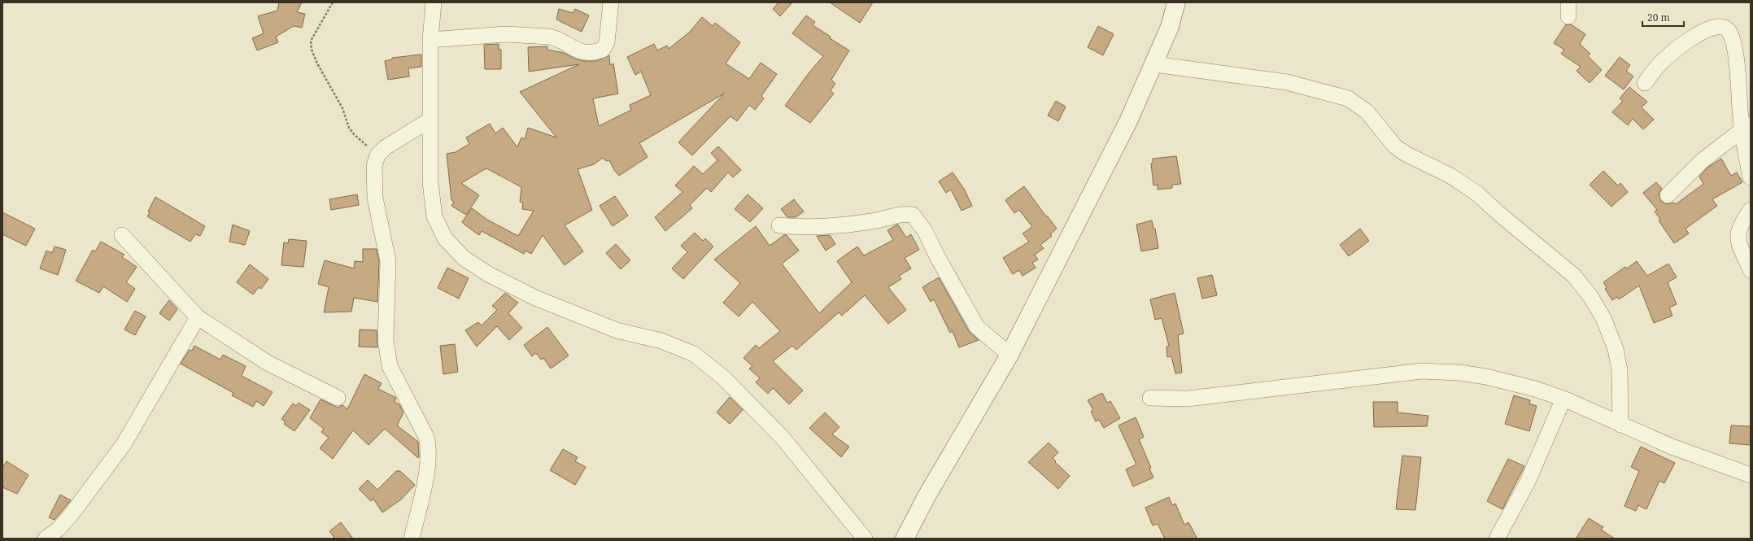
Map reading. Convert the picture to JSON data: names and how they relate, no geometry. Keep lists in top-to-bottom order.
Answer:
{
  "scale_bar": "20 m"
}
